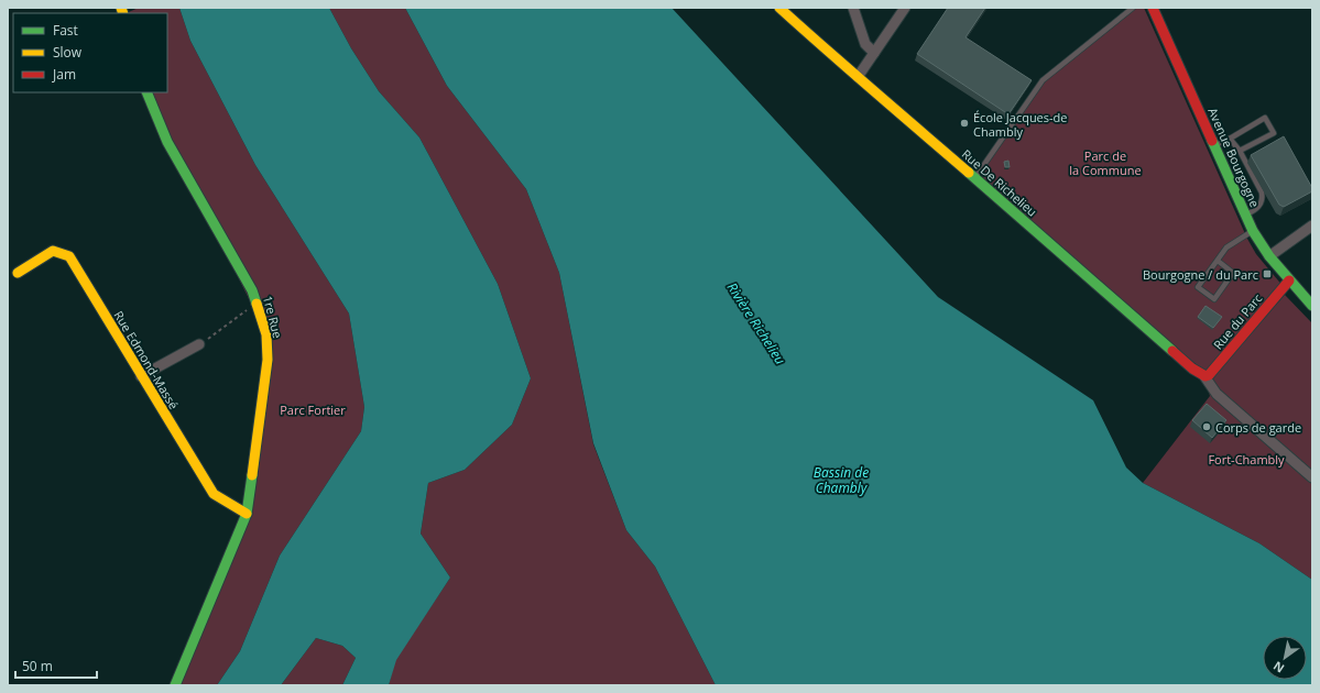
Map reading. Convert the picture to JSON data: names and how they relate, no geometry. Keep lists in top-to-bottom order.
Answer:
{
  "streets": {
    "street": [
      "Avenue Bourgogne",
      "Rue De Richelieu",
      "1re Rue",
      "Rue du Parc",
      "Rue Edmond-Massé"
    ]
  },
  "crossings": [
    ["Avenue Bourgogne", "Rue du Parc"],
    ["Rue De Richelieu", "Rue du Parc"],
    ["1re Rue", "Rue Edmond-Massé"]
  ],
  "water": ["Rivière Richelieu", "Bassin de Chambly"],
  "parks": ["Parc de la Commune", "Parc Fortier", "Fort-Chambly"],
  "places": {
    "other": ["École Jacques-de Chambly", "Corps de garde"],
    "transit": ["Bourgogne / du Parc"]
  },
  "legend": ["Fast", "Slow", "Jam"],
  "scale_bar": "50 m",
  "north": "bottom left"
}
